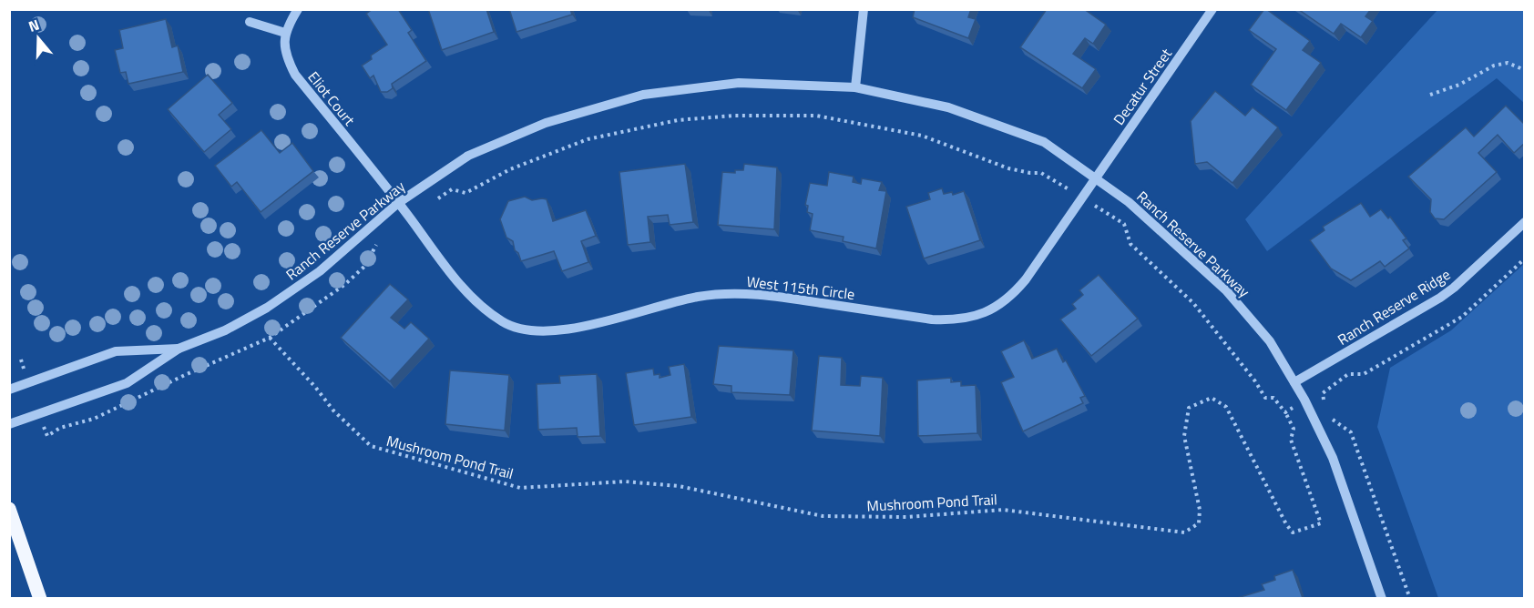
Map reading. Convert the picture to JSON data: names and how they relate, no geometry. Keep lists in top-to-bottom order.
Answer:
{
  "streets": {
    "street": [
      "Decatur Street",
      "Eliot Court",
      "Ranch Reserve Parkway",
      "West 115th Circle",
      "Ranch Reserve Ridge"
    ],
    "path": ["Mushroom Pond Trail"]
  },
  "crossings": [
    ["Decatur Street", "Ranch Reserve Parkway"],
    ["Decatur Street", "West 115th Circle"],
    ["Eliot Court", "Ranch Reserve Parkway"],
    ["Eliot Court", "West 115th Circle"],
    ["Ranch Reserve Parkway", "West 115th Circle"],
    ["Ranch Reserve Parkway", "Ranch Reserve Ridge"]
  ],
  "north": "top"
}
